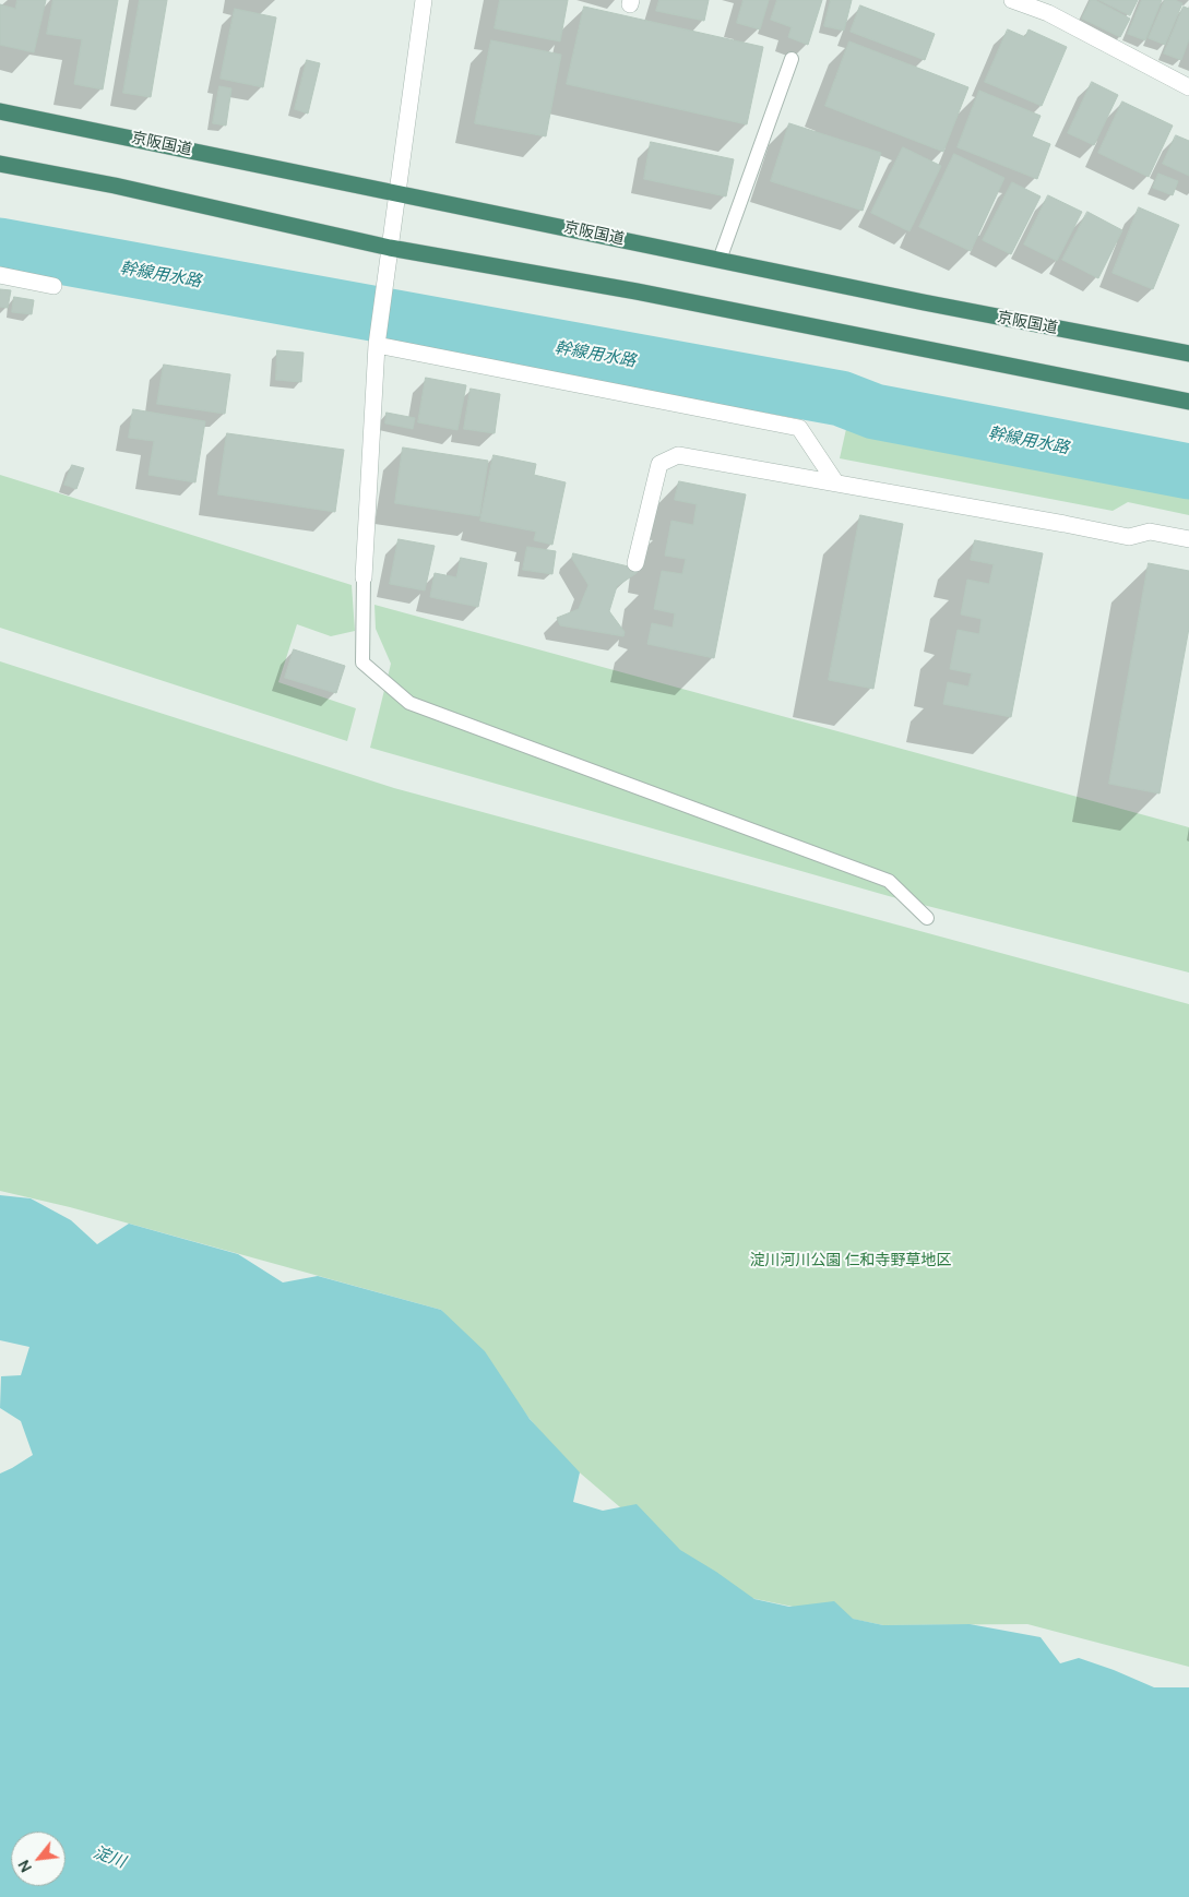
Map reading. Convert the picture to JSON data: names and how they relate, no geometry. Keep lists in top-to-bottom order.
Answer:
{
  "streets": {
    "highway": ["京阪国道"]
  },
  "water": ["幹線用水路", "淀川"],
  "parks": ["淀川河川公園 仁和寺野草地区"],
  "north": "bottom left"
}
